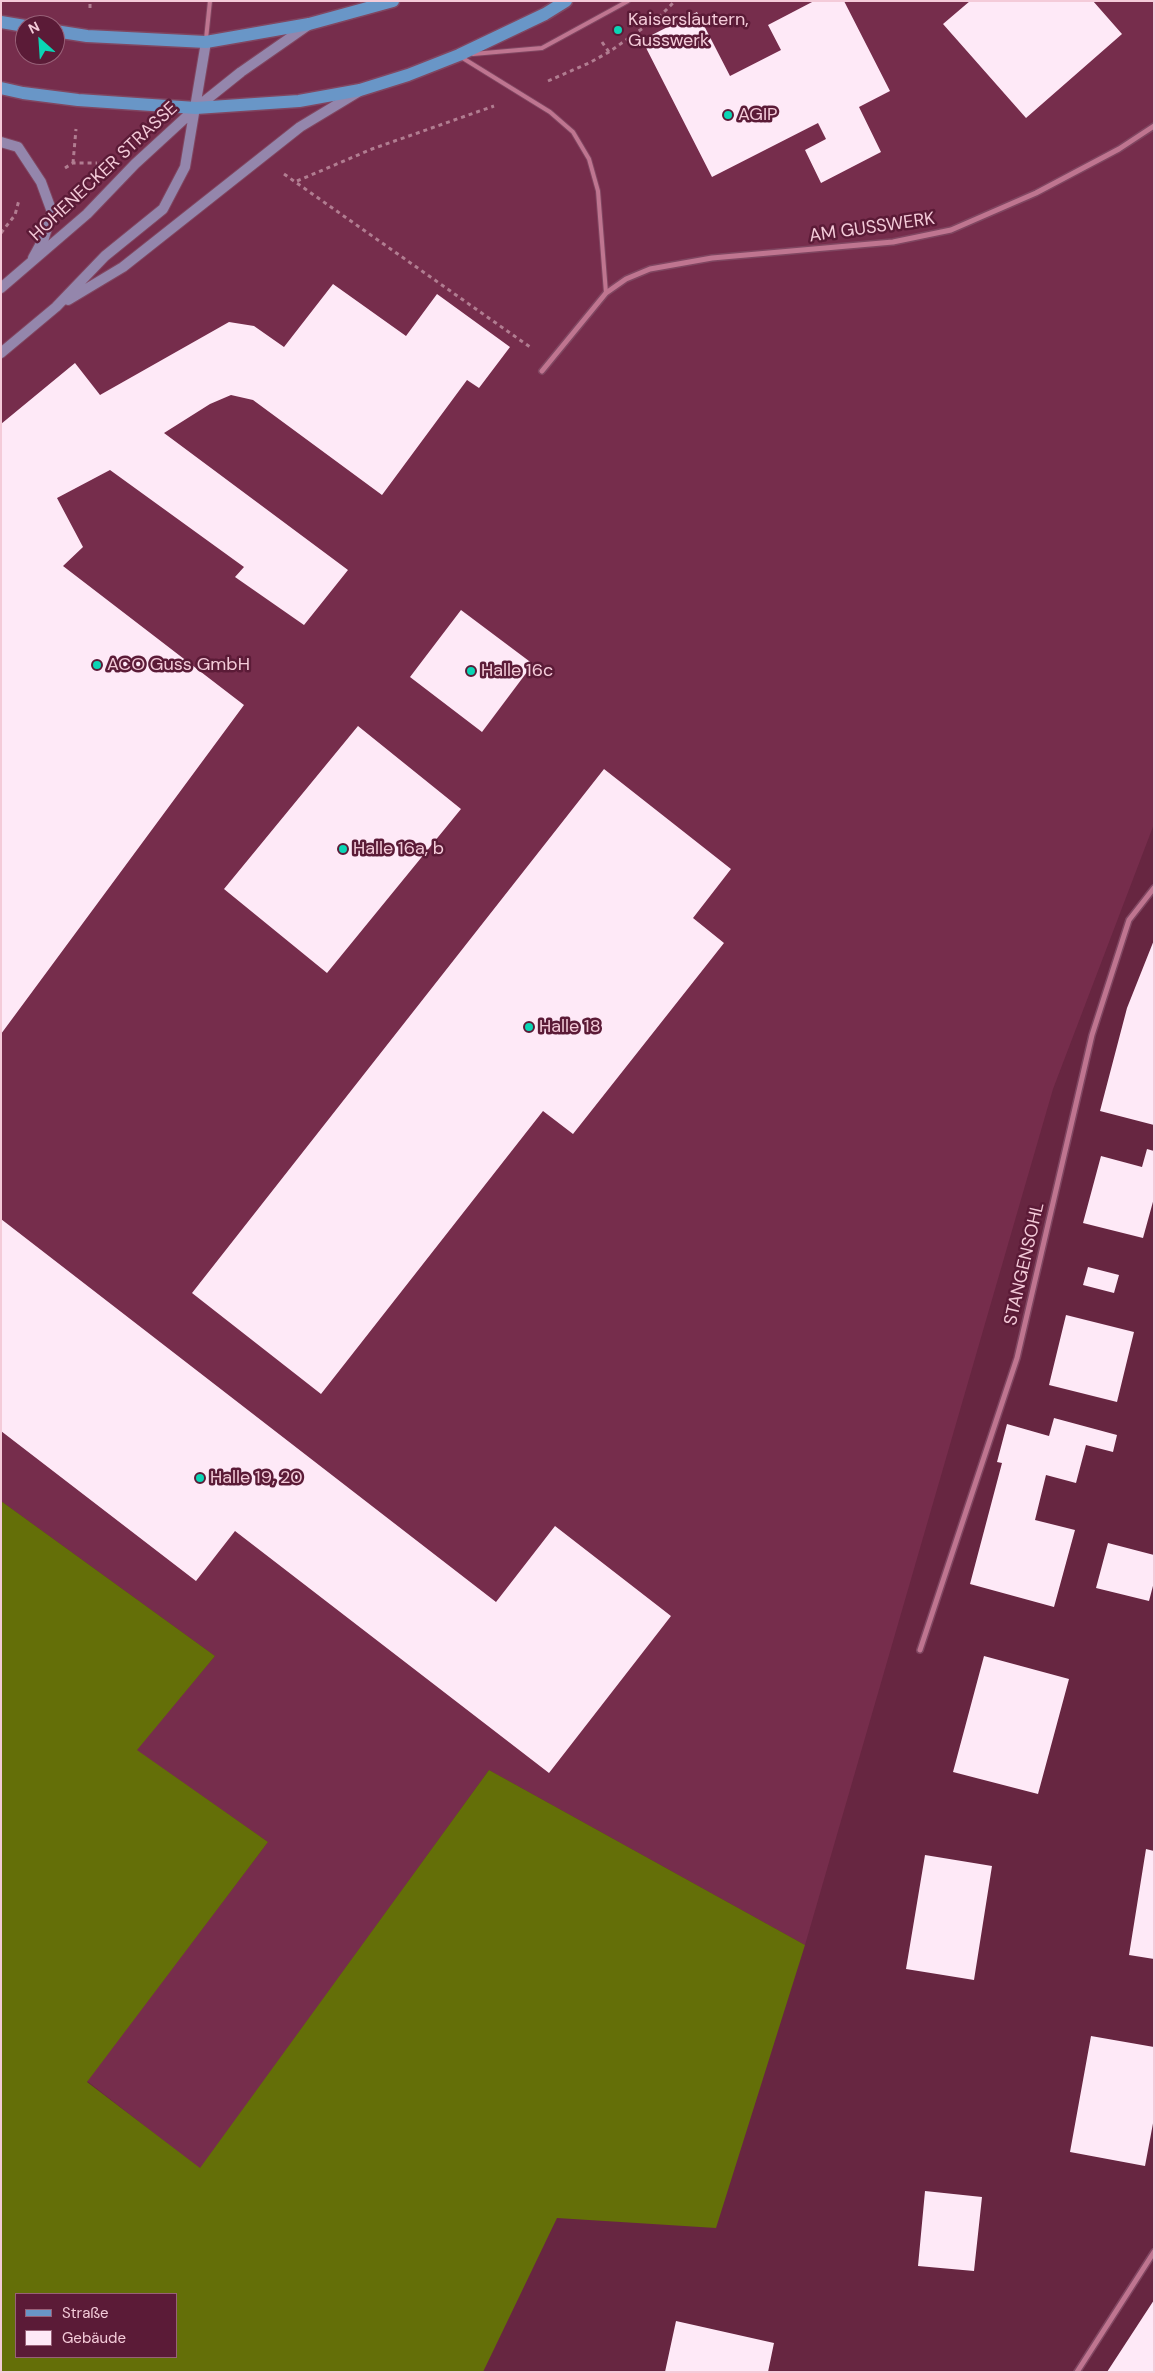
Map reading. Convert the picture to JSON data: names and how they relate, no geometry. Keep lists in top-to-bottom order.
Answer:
{
  "streets": {
    "main road": ["HOHENECKER STRASSE"],
    "street": ["AM GUSSWERK", "STANGENSOHL"]
  },
  "places": [
    "Kaiserslautern, Gusswerk",
    "AGIP",
    "ACO Guss GmbH",
    "Halle 16c",
    "Halle 16a, b",
    "Halle 18",
    "Halle 19, 20"
  ],
  "legend": ["Straße", "Gebäude"],
  "north": "top left"
}
